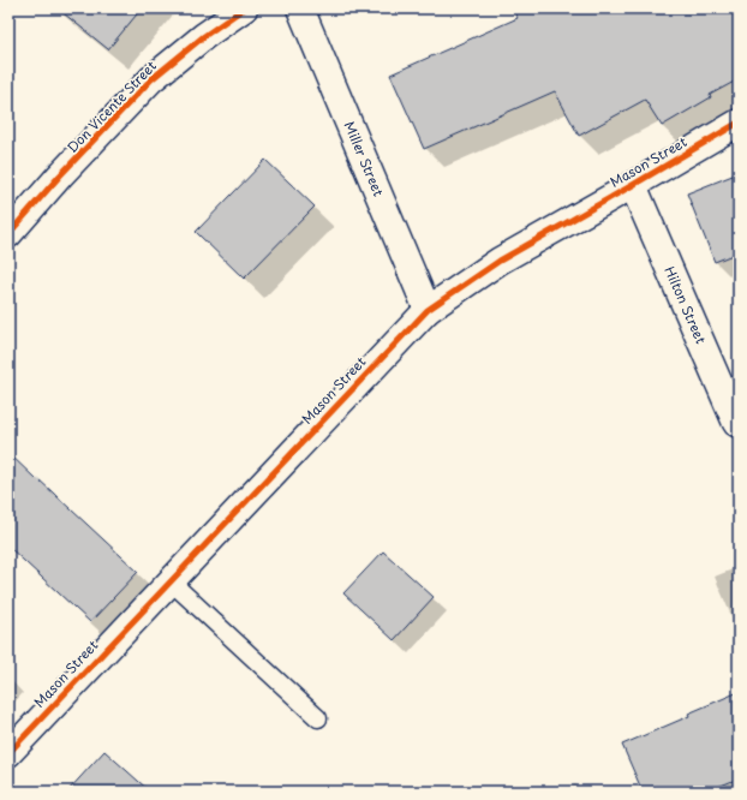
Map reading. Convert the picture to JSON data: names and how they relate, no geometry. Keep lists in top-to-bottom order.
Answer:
{
  "streets": {
    "street": [
      "Don Vicente Street",
      "Miller Street",
      "Mason Street",
      "Hilton Street"
    ]
  },
  "crossings": [
    ["Miller Street", "Mason Street"],
    ["Mason Street", "Hilton Street"]
  ]
}
